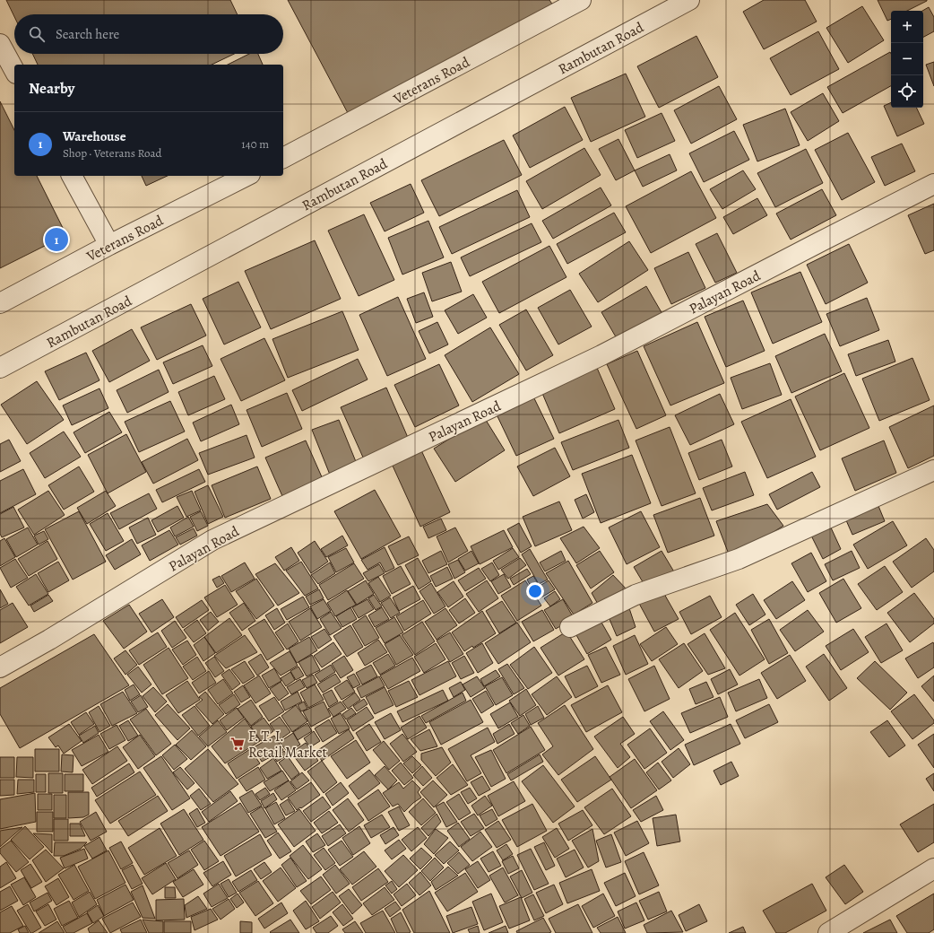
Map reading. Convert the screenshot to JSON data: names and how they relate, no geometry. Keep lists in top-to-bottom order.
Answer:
{
  "streets": {
    "street": ["Rambutan Road", "Veterans Road", "Palayan Road"]
  },
  "places": {
    "supermarket": ["F. T. I. Retail Market"]
  },
  "page": {
    "map_buttons": ["+", "−"],
    "search": "Search here",
    "heading": "Nearby",
    "list": [
      {
        "mark": "1",
        "name": "Warehouse",
        "note": "Shop · Veterans Road",
        "value": "140 m"
      }
    ],
    "pins": "1"
  }
}
